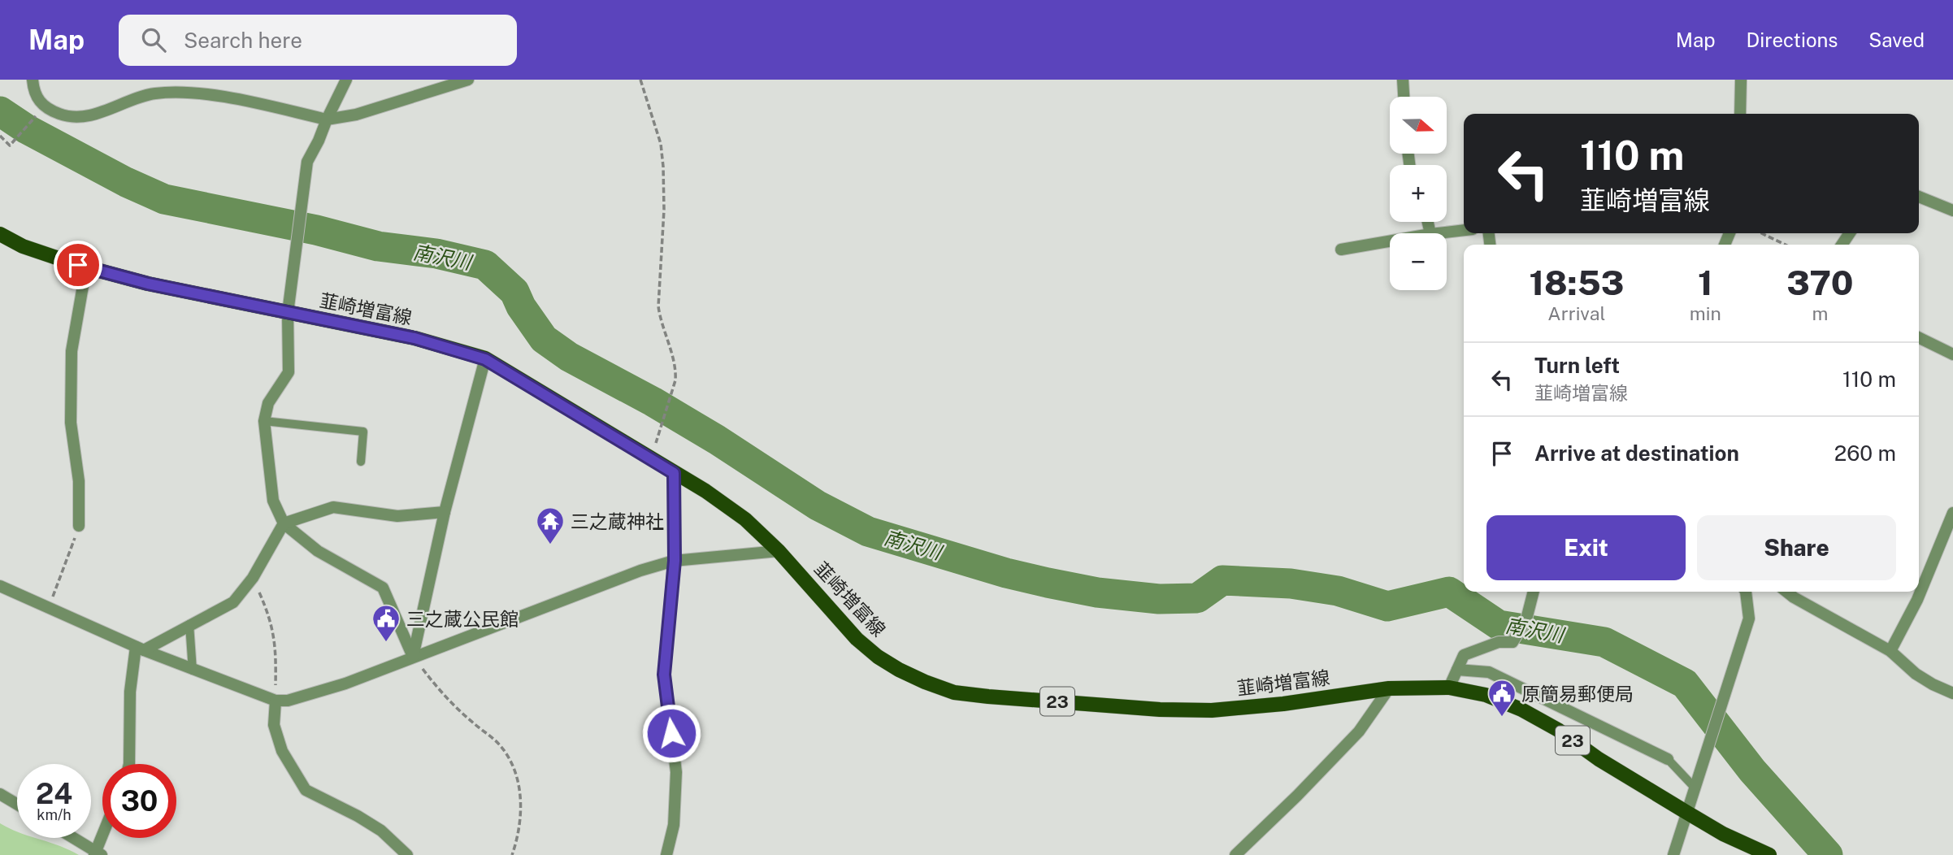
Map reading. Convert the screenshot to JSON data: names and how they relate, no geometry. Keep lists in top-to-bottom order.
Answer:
{
  "streets": {
    "main road": ["韮崎増富線", "23"]
  },
  "water": ["南沢川"],
  "places": {
    "temple": ["三之蔵神社"],
    "public building": ["三之蔵公民館", "原簡易郵便局"]
  },
  "north": "right",
  "page": {
    "header": "Map",
    "search": "Search here",
    "nav": ["Map", "Directions", "Saved"],
    "map_buttons": ["+", "−"],
    "turn": ["110 m", "韮崎増富線"],
    "eta": [
      "18:53",
      "Arrival",
      "1",
      "min",
      "370",
      "m"
    ],
    "list": [
      {
        "name": "Turn left",
        "note": "韮崎増富線",
        "value": "110 m"
      },
      {
        "name": "Arrive at destination",
        "value": "260 m"
      }
    ],
    "buttons": ["Exit", "Share"],
    "speed": "24 km/h",
    "limit": "30"
  }
}
